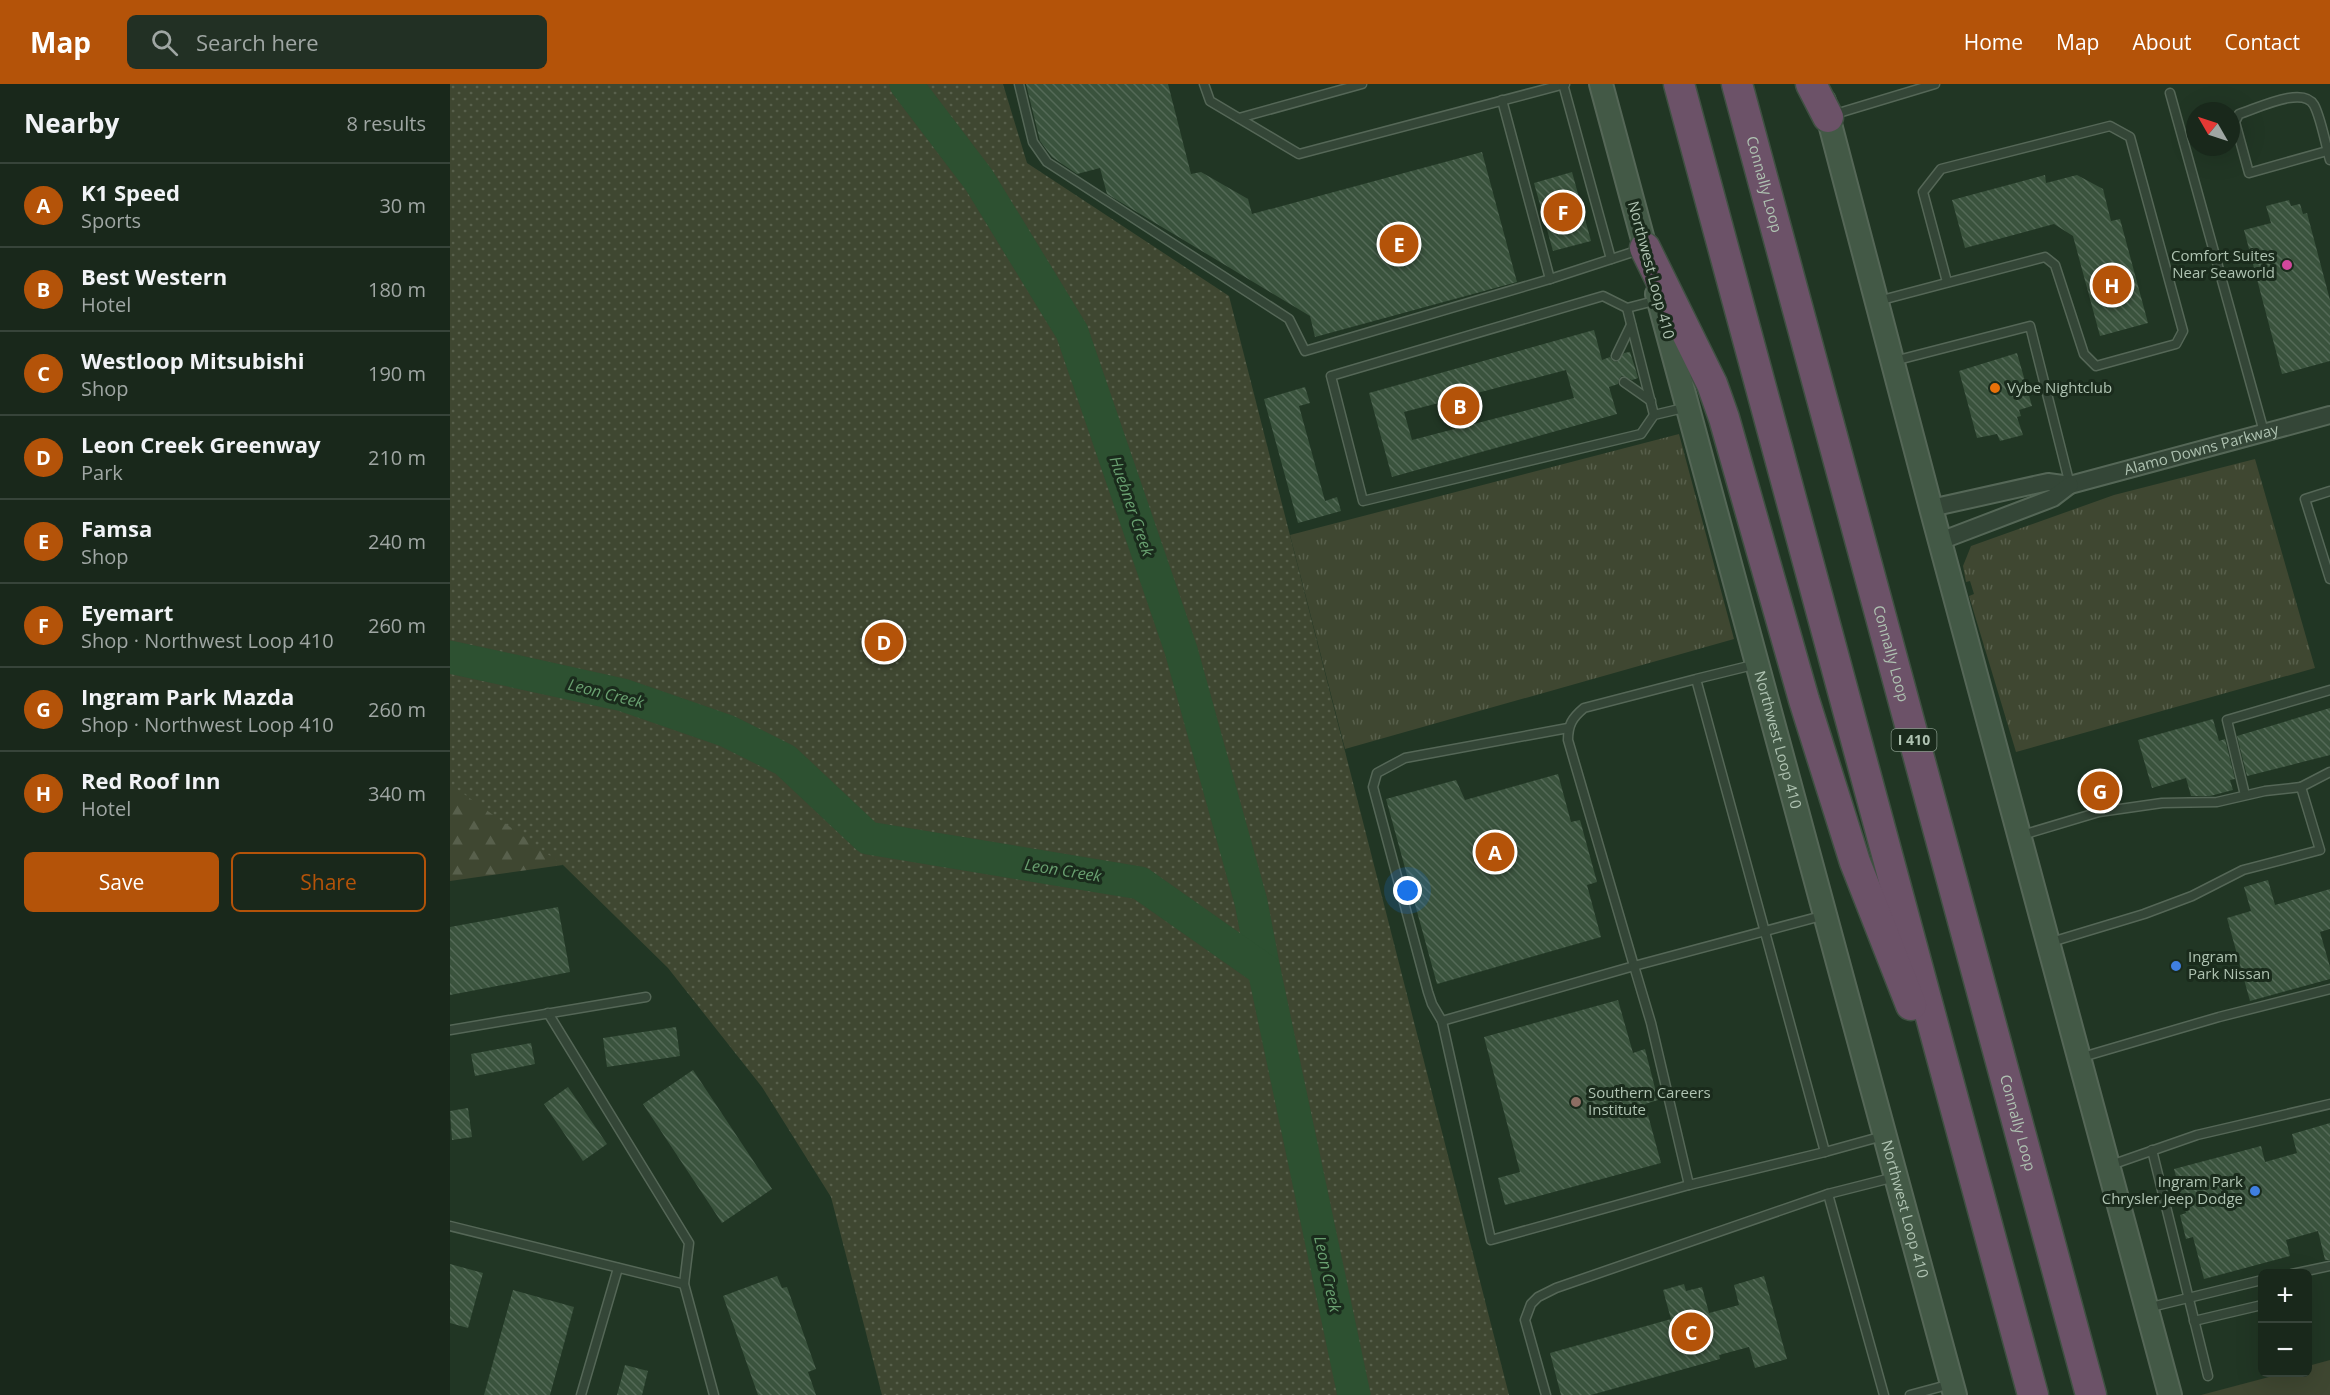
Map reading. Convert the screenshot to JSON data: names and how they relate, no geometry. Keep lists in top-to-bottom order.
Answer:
{
  "streets": {
    "highway": ["Connally Loop", "I 410"],
    "main road": ["Northwest Loop 410"],
    "street": ["Alamo Downs Parkway"]
  },
  "water": ["Huebner Creek", "Leon Creek"],
  "places": [
    "Comfort Suites Near Seaworld",
    "Vybe Nightclub",
    "Ingram Park Nissan",
    "Southern Careers Institute",
    "Ingram Park Chrysler Jeep Dodge"
  ],
  "north": "top left",
  "page": {
    "header": "Map",
    "search": "Search here",
    "nav": [
      "Home",
      "Map",
      "About",
      "Contact"
    ],
    "heading": ["Nearby", "8 results"],
    "list": [
      {
        "mark": "A",
        "name": "K1 Speed",
        "note": "Sports",
        "value": "30 m"
      },
      {
        "mark": "B",
        "name": "Best Western",
        "note": "Hotel",
        "value": "180 m"
      },
      {
        "mark": "C",
        "name": "Westloop Mitsubishi",
        "note": "Shop",
        "value": "190 m"
      },
      {
        "mark": "D",
        "name": "Leon Creek Greenway",
        "note": "Park",
        "value": "210 m"
      },
      {
        "mark": "E",
        "name": "Famsa",
        "note": "Shop",
        "value": "240 m"
      },
      {
        "mark": "F",
        "name": "Eyemart",
        "note": "Shop · Northwest Loop 410",
        "value": "260 m"
      },
      {
        "mark": "G",
        "name": "Ingram Park Mazda",
        "note": "Shop · Northwest Loop 410",
        "value": "260 m"
      },
      {
        "mark": "H",
        "name": "Red Roof Inn",
        "note": "Hotel",
        "value": "340 m"
      }
    ],
    "pins": [
      "F",
      "E",
      "H",
      "B",
      "D",
      "G",
      "A",
      "C"
    ],
    "buttons": ["Save", "Share"],
    "map_buttons": ["+", "−"]
  }
}
